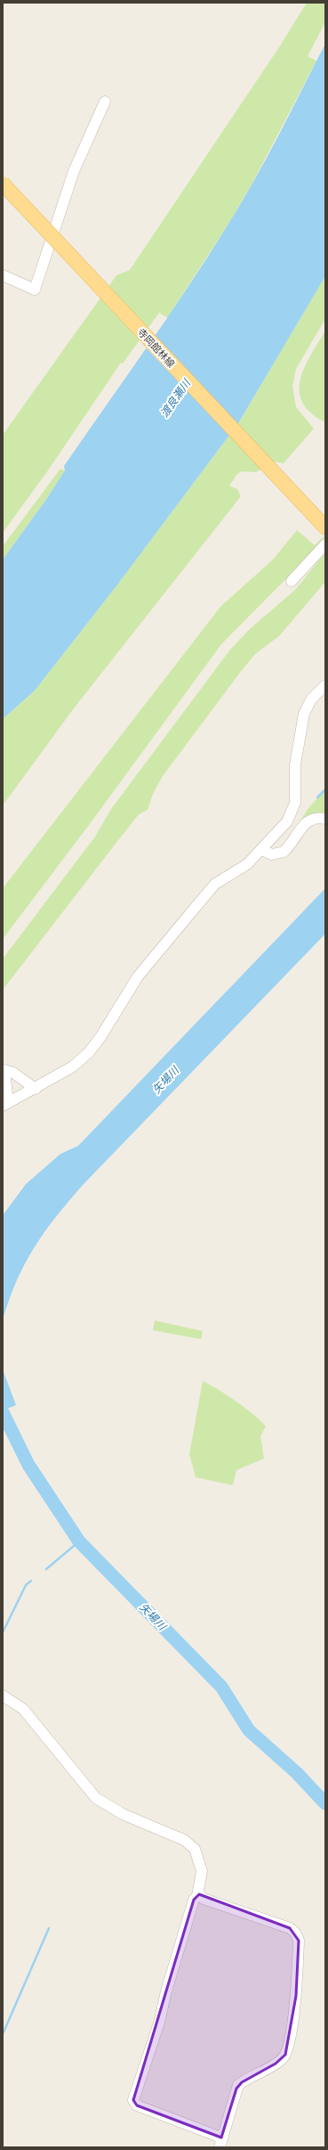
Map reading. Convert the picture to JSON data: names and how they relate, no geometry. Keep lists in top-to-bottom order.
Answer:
{
  "streets": {
    "main road": ["寺岡館林線"]
  },
  "water": ["渡良瀬川", "矢場川"]
}
